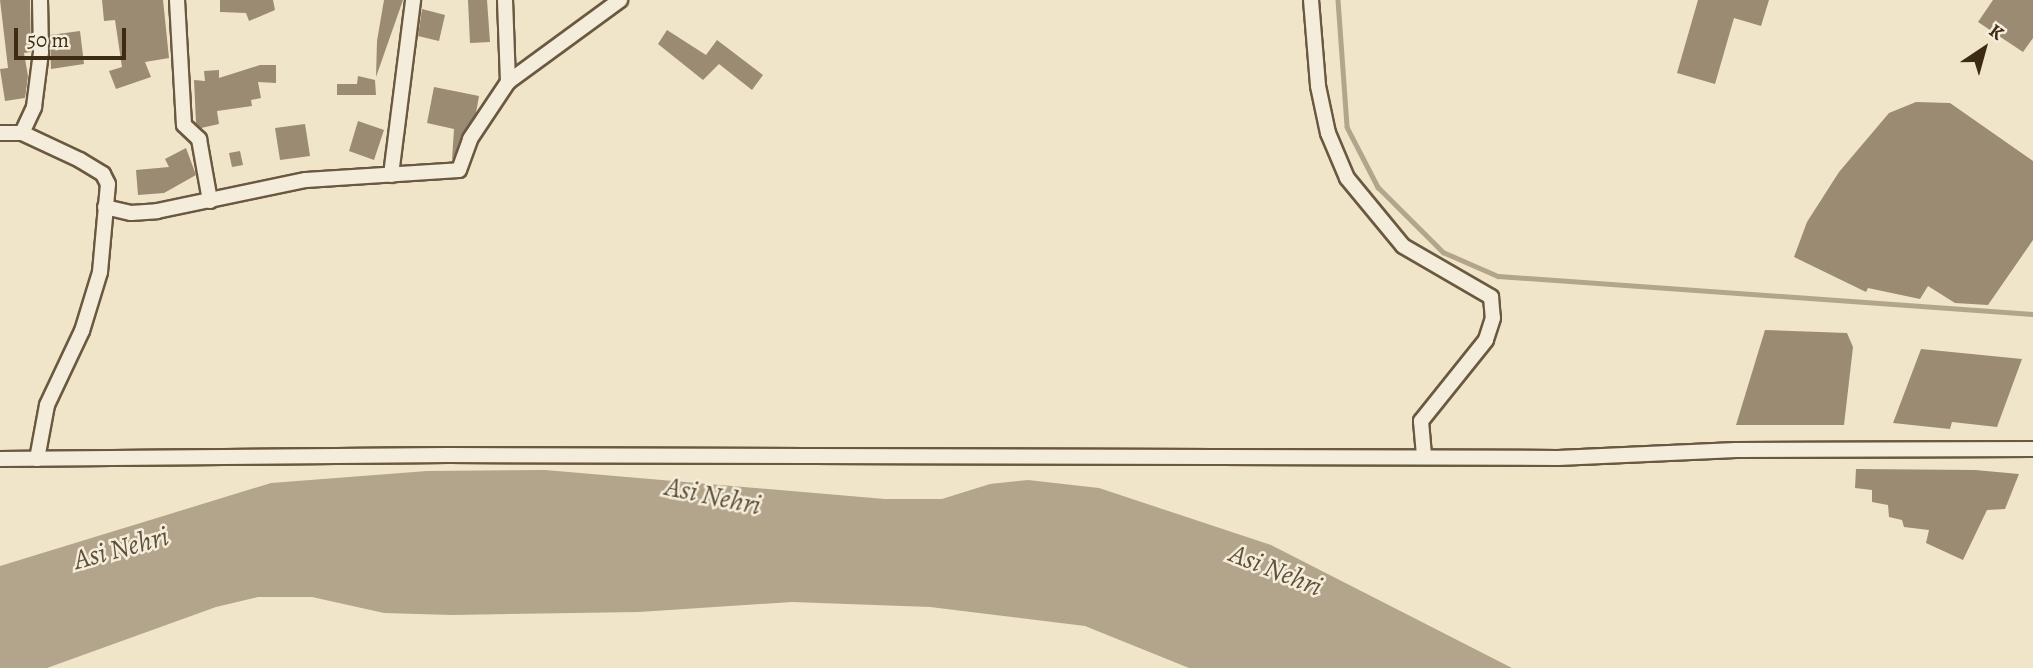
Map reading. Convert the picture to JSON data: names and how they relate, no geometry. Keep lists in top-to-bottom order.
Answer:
{
  "water": ["Asi Nehri"],
  "scale_bar": "50 m",
  "north": "top right"
}
